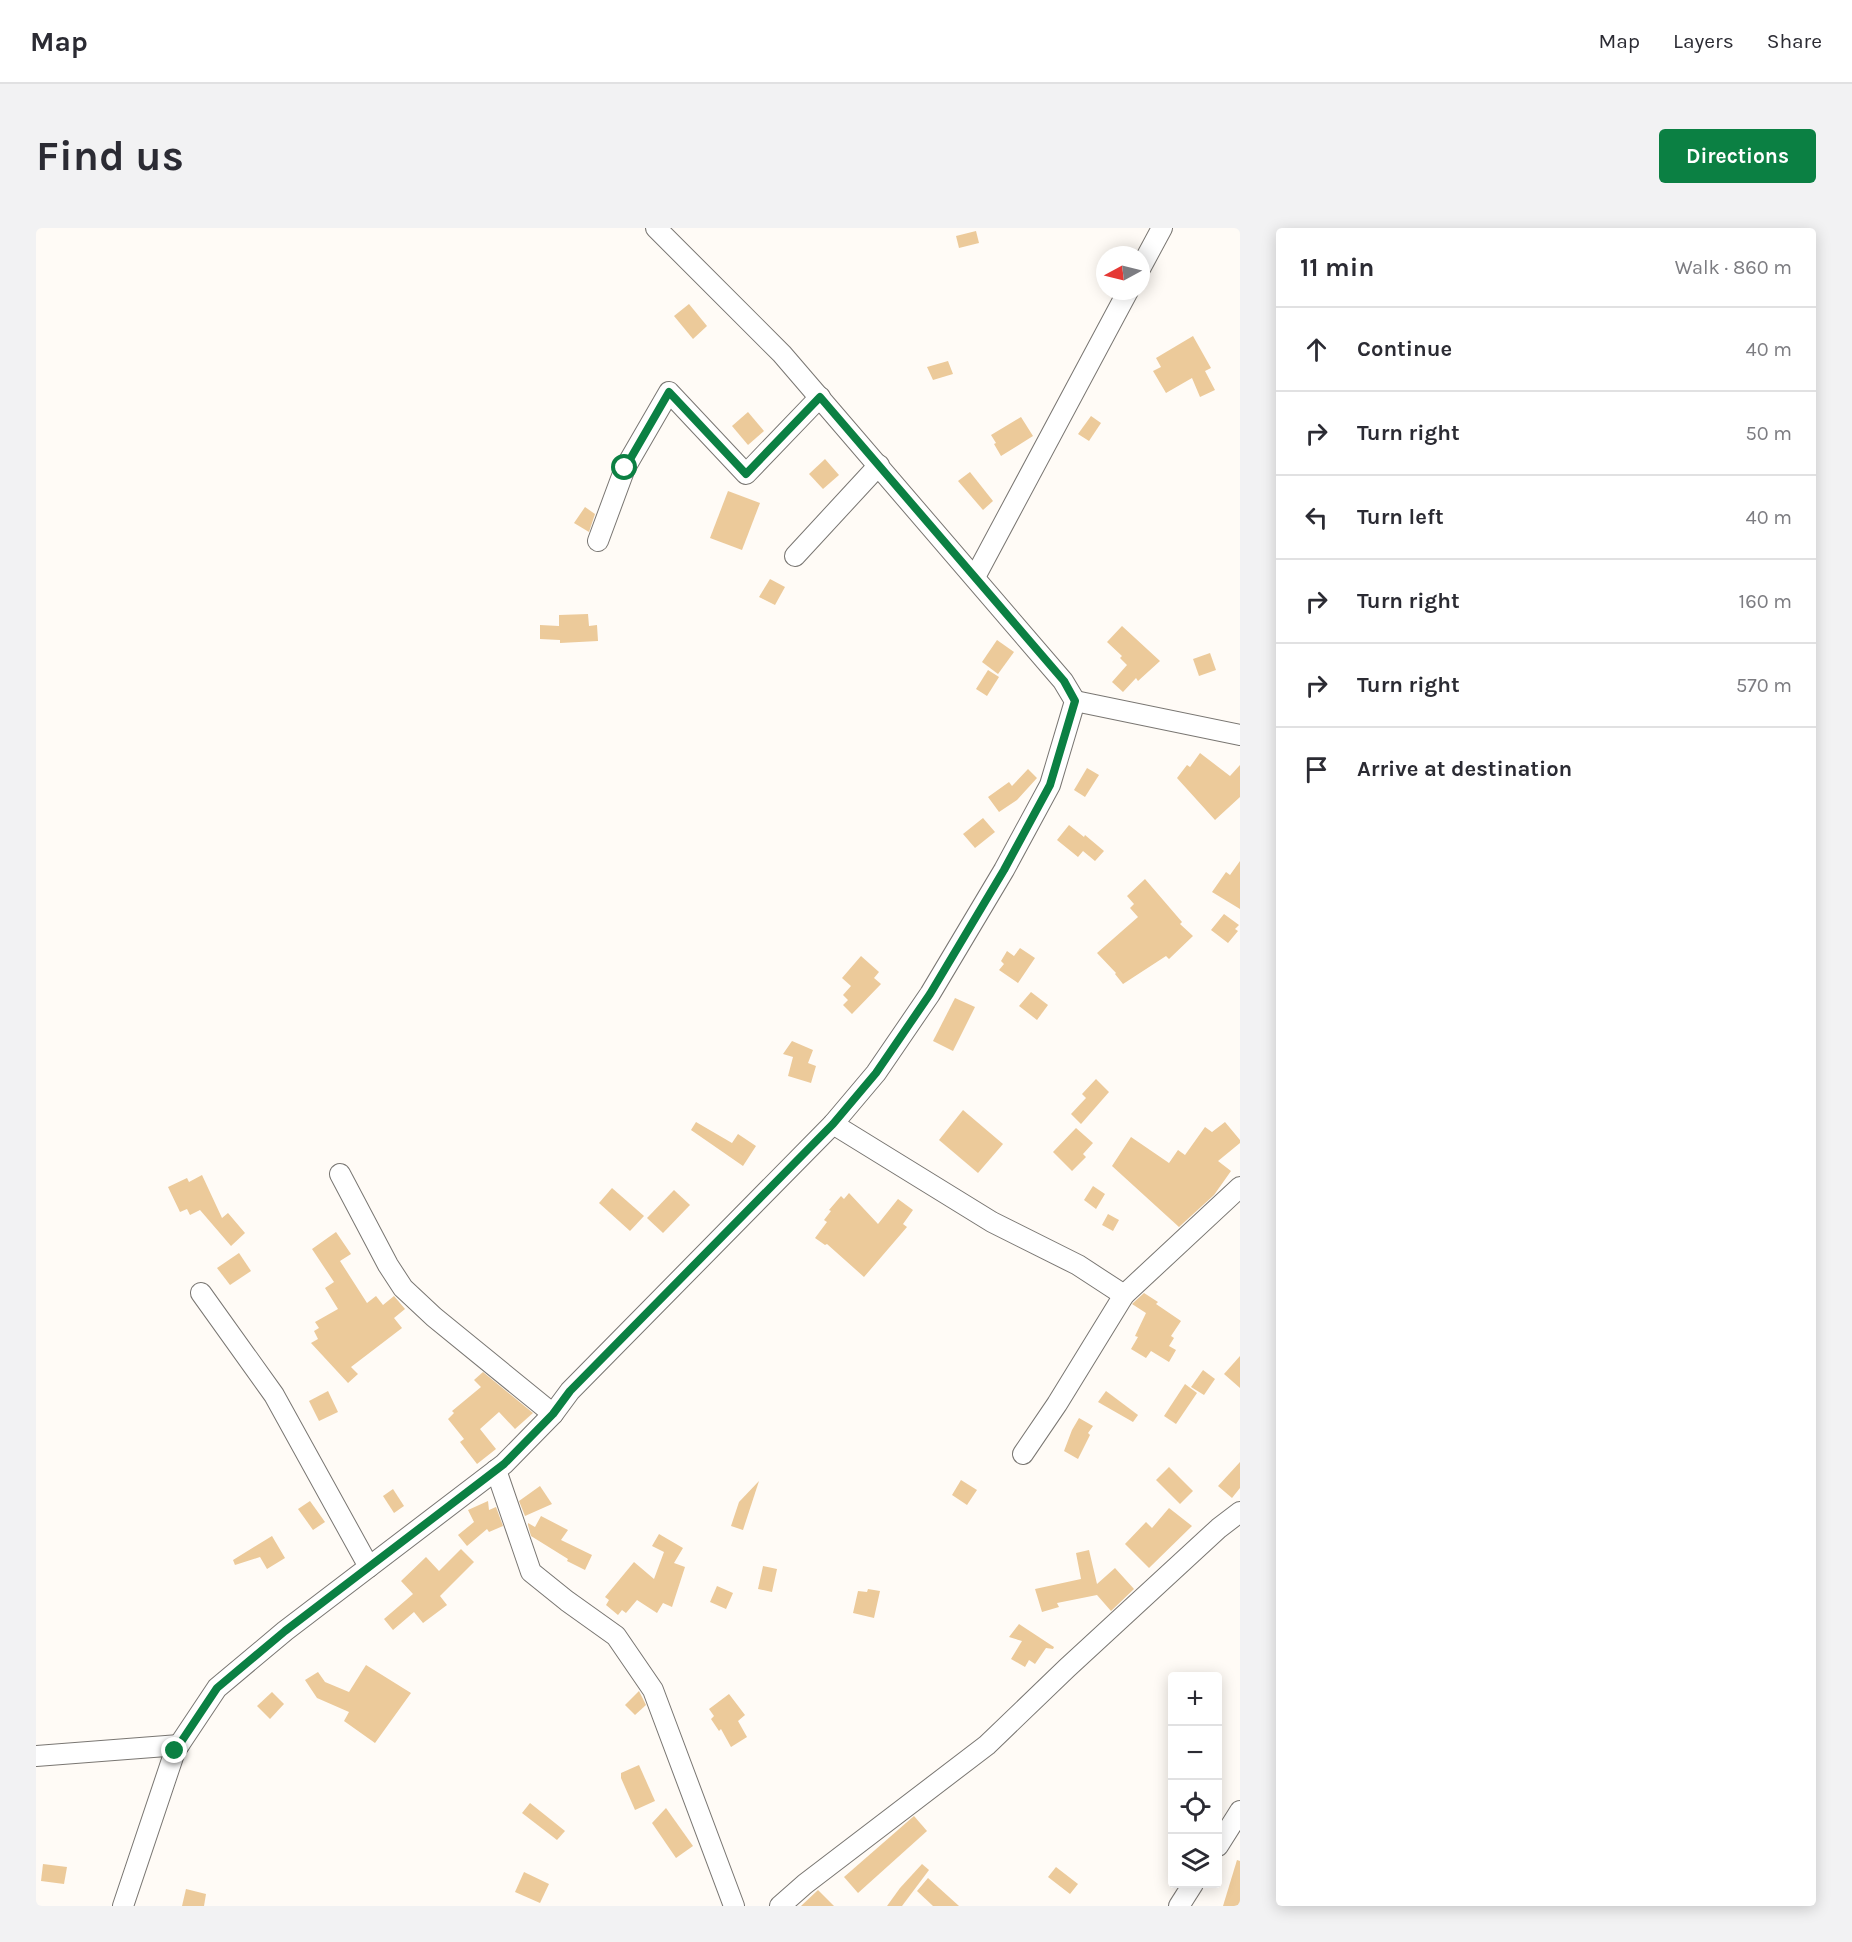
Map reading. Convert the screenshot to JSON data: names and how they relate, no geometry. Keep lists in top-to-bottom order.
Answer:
{
  "north": "left",
  "page": {
    "header": "Map",
    "nav": ["Map", "Layers", "Share"],
    "buttons": "Directions",
    "title": "Find us",
    "heading": ["11 min", "Walk · 860 m"],
    "list": [
      ["Continue", "40 m"],
      ["Turn right", "50 m"],
      ["Turn left", "40 m"],
      ["Turn right", "160 m"],
      ["Turn right", "570 m"],
      "Arrive at destination"
    ],
    "map_buttons": ["+", "−"]
  }
}
